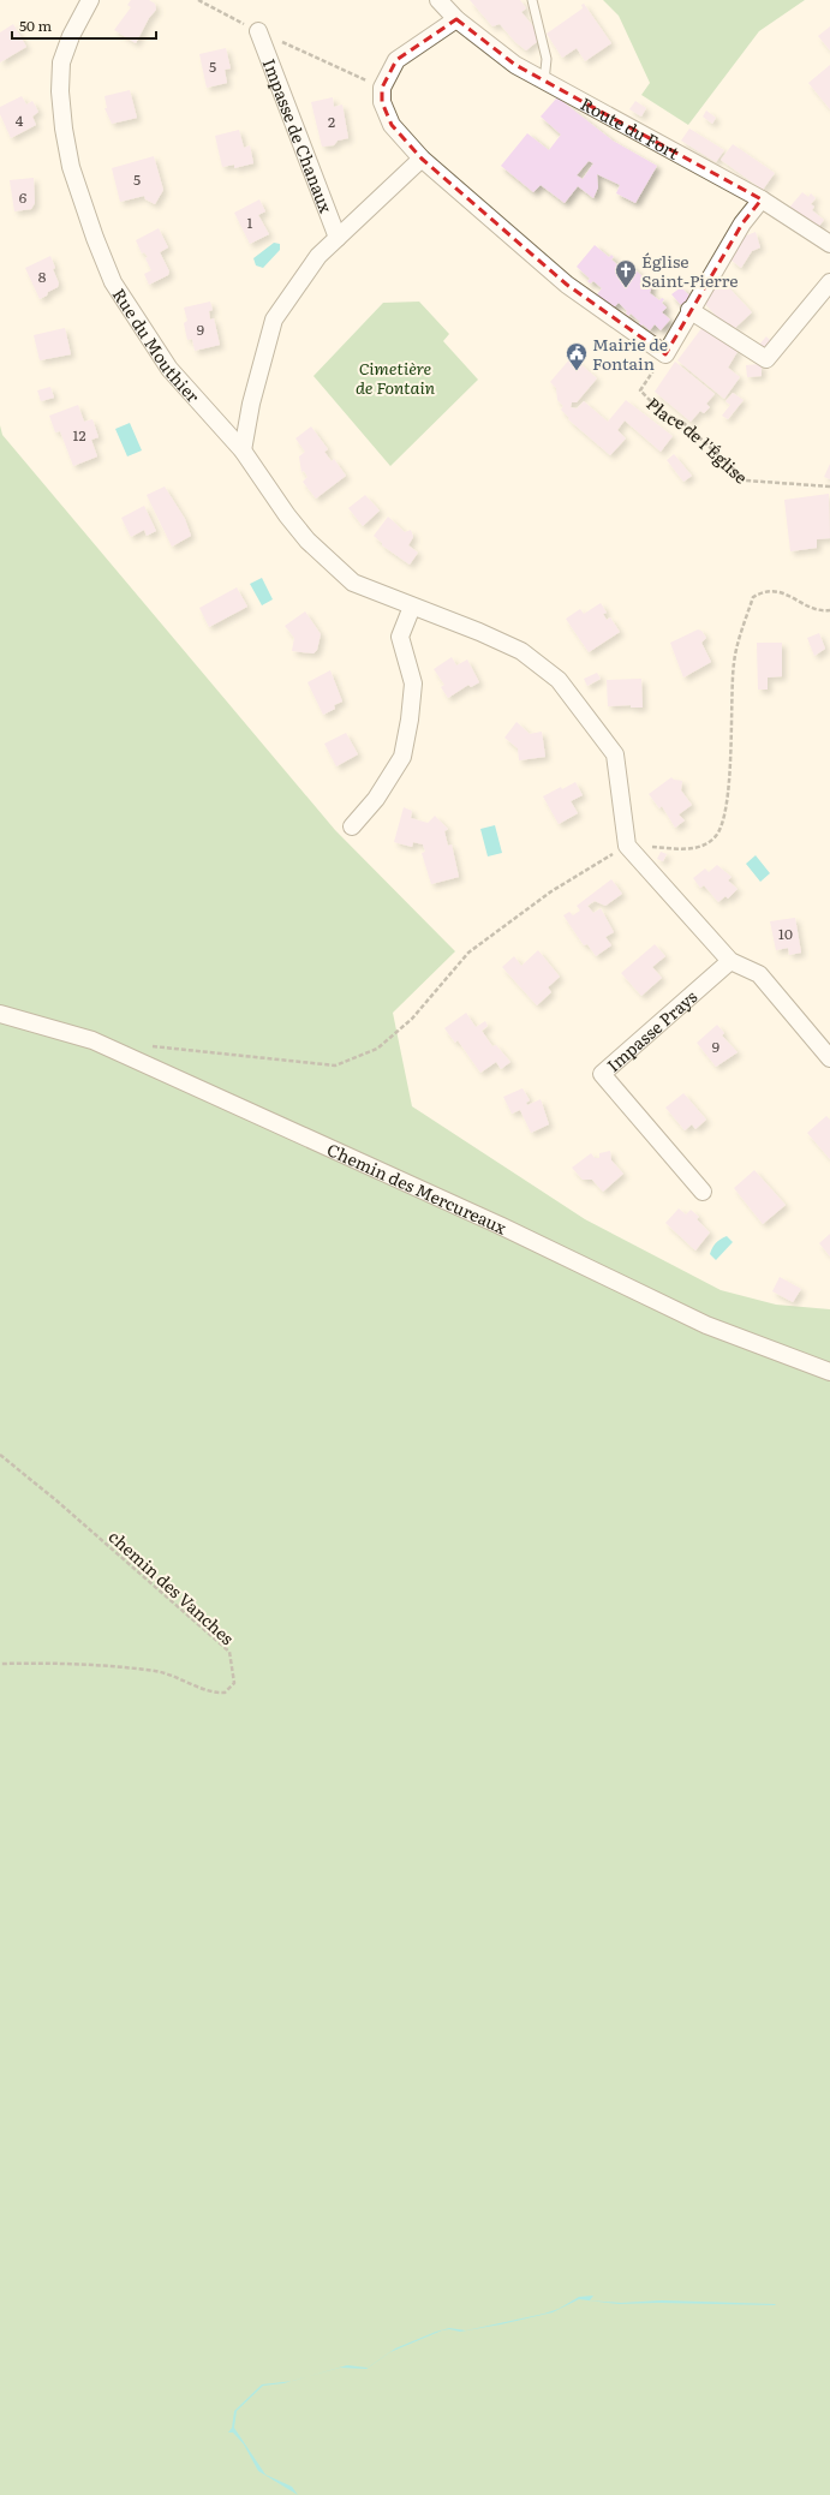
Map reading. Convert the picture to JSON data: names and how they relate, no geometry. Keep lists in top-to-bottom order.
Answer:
{
  "streets": {
    "street": [
      "Route du Fort",
      "Impasse de Chanaux",
      "Rue du Mouthier",
      "Impasse Prays",
      "Chemin des Mercureaux"
    ],
    "path": ["Place de l'Église", "chemin des Vanches"]
  },
  "parks": ["Cimetière de Fontain"],
  "places": {
    "church": ["Église Saint-Pierre"],
    "public building": ["Mairie de Fontain"]
  },
  "house_numbers": [
    "5",
    "4",
    "2",
    "5",
    "6",
    "1",
    "8",
    "9",
    "12",
    "10",
    "9"
  ],
  "scale_bar": "50 m"
}
